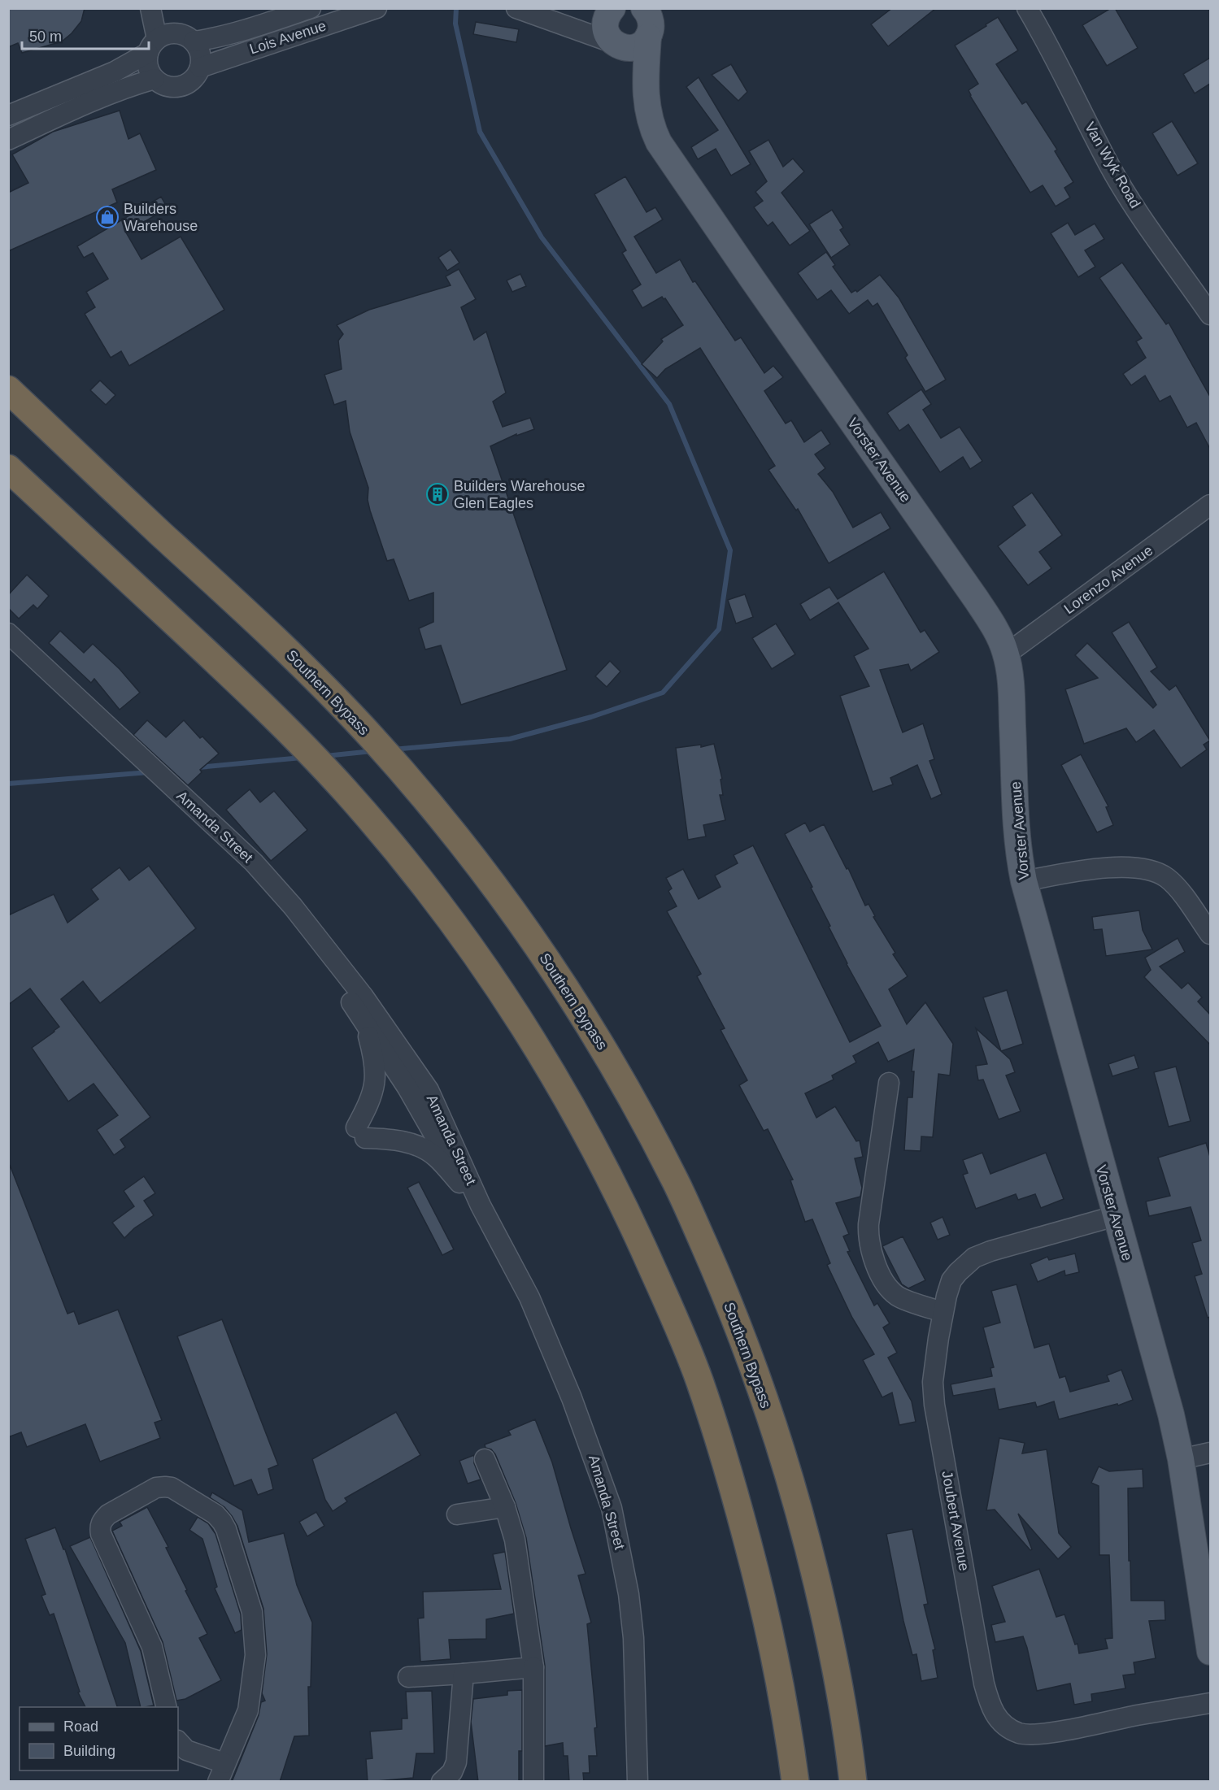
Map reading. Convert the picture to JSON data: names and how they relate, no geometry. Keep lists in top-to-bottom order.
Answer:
{
  "streets": {
    "highway": ["Southern Bypass"],
    "main road": ["Vorster Avenue"],
    "street": [
      "Lois Avenue",
      "Van Wyk Road",
      "Lorenzo Avenue",
      "Amanda Street",
      "Joubert Avenue"
    ]
  },
  "crossings": [
    ["Vorster Avenue", "Lorenzo Avenue"],
    ["Vorster Avenue", "Joubert Avenue"]
  ],
  "places": {
    "shop": ["Builders Warehouse"],
    "building": ["Builders Warehouse Glen Eagles"]
  },
  "legend": ["Road", "Building"],
  "scale_bar": "50 m"
}
